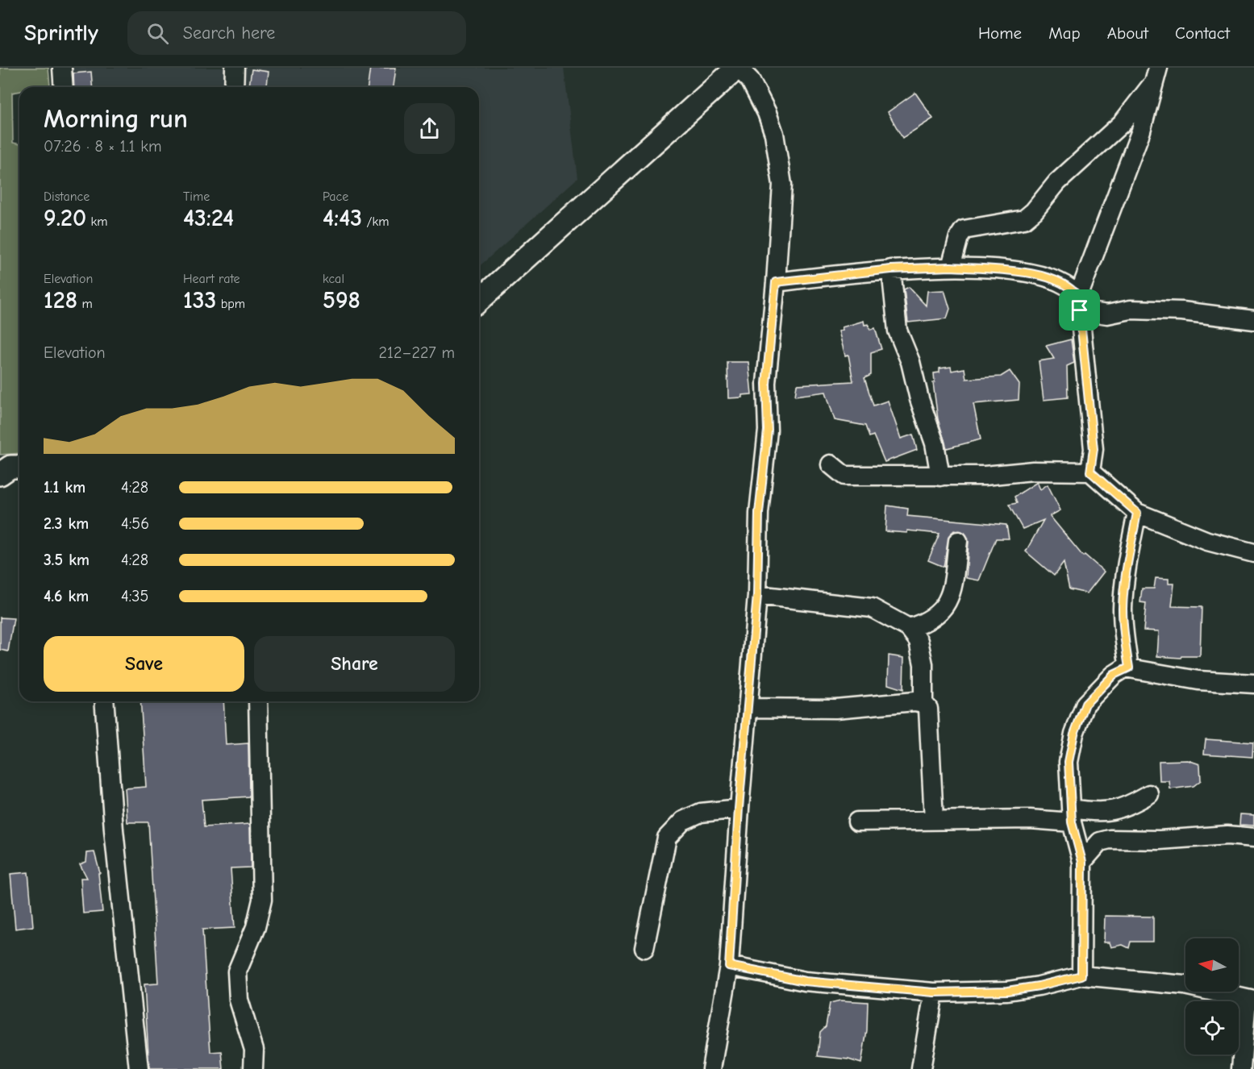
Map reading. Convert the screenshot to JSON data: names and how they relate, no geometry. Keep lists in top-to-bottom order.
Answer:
{
  "north": "left",
  "page": {
    "header": "Sprintly",
    "search": "Search here",
    "nav": [
      "Home",
      "Map",
      "About",
      "Contact"
    ],
    "heading": ["Morning run", "07:26 · 8 × 1.1 km"],
    "stats": [
      ["Distance", "9.20 km"],
      ["Time", "43:24"],
      ["Pace", "4:43 /km"],
      ["Elevation", "128 m"],
      ["Heart rate", "133 bpm"],
      ["kcal", "598"]
    ],
    "chart": ["Elevation", "212–227 m"],
    "list": [
      {
        "name": "1.1 km",
        "note": "4:28"
      },
      {
        "name": "2.3 km",
        "note": "4:56"
      },
      {
        "name": "3.5 km",
        "note": "4:28"
      },
      {
        "name": "4.6 km",
        "note": "4:35"
      }
    ],
    "buttons": ["Save", "Share"]
  }
}
